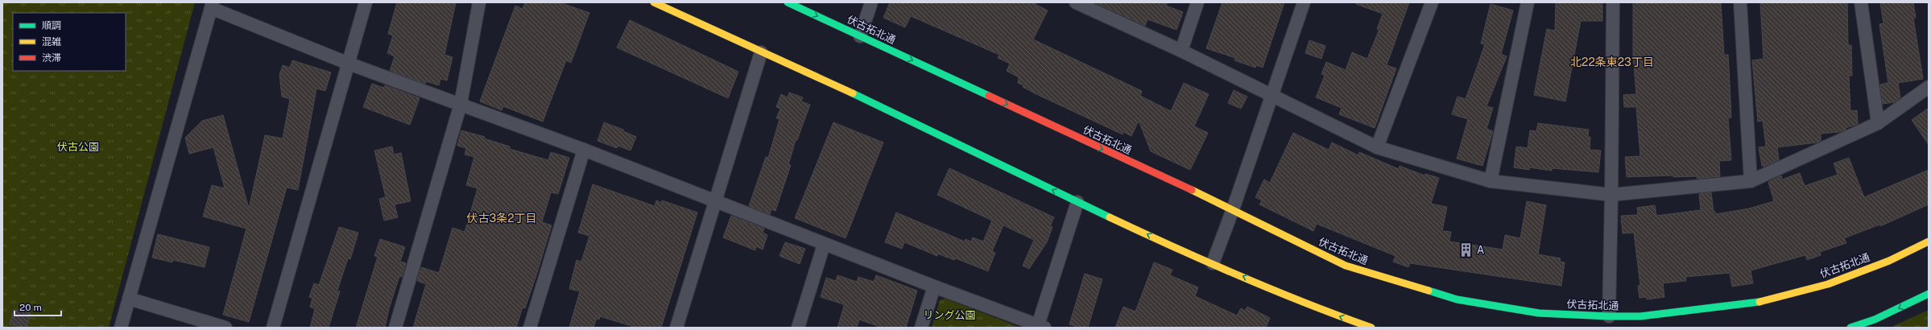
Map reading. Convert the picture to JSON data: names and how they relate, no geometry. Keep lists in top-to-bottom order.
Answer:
{
  "streets": {
    "street": ["伏古拓北通"]
  },
  "districts": ["北22条東23丁目", "伏古3条2丁目"],
  "parks": ["伏古公園", "リング公園"],
  "places": {
    "building": ["A"]
  },
  "legend": ["順調", "混雑", "渋滞"],
  "scale_bar": "20 m"
}
